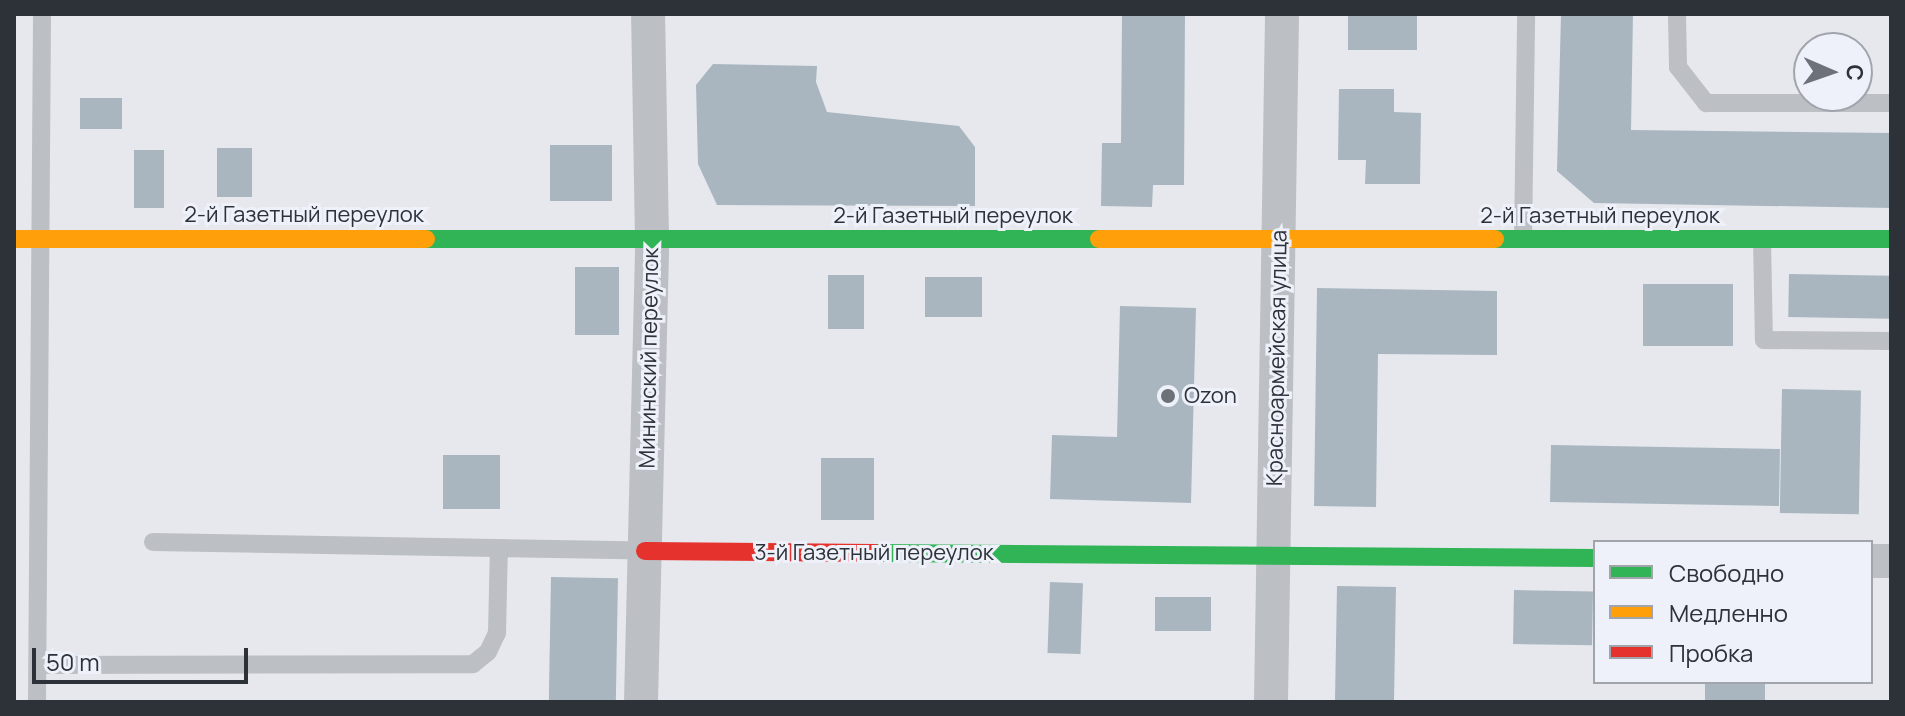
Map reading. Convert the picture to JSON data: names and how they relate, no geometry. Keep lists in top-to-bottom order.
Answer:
{
  "streets": {
    "street": [
      "2-й Газетный переулок",
      "Мининский переулок",
      "Красноармейская улица",
      "3-й Газетный переулок"
    ]
  },
  "crossings": [
    ["2-й Газетный переулок", "Мининский переулок"],
    ["2-й Газетный переулок", "Красноармейская улица"],
    ["Мининский переулок", "3-й Газетный переулок"],
    ["Красноармейская улица", "3-й Газетный переулок"]
  ],
  "places": ["Ozon"],
  "legend": ["Свободно", "Медленно", "Пробка"],
  "scale_bar": "50 m",
  "north": "right"
}
